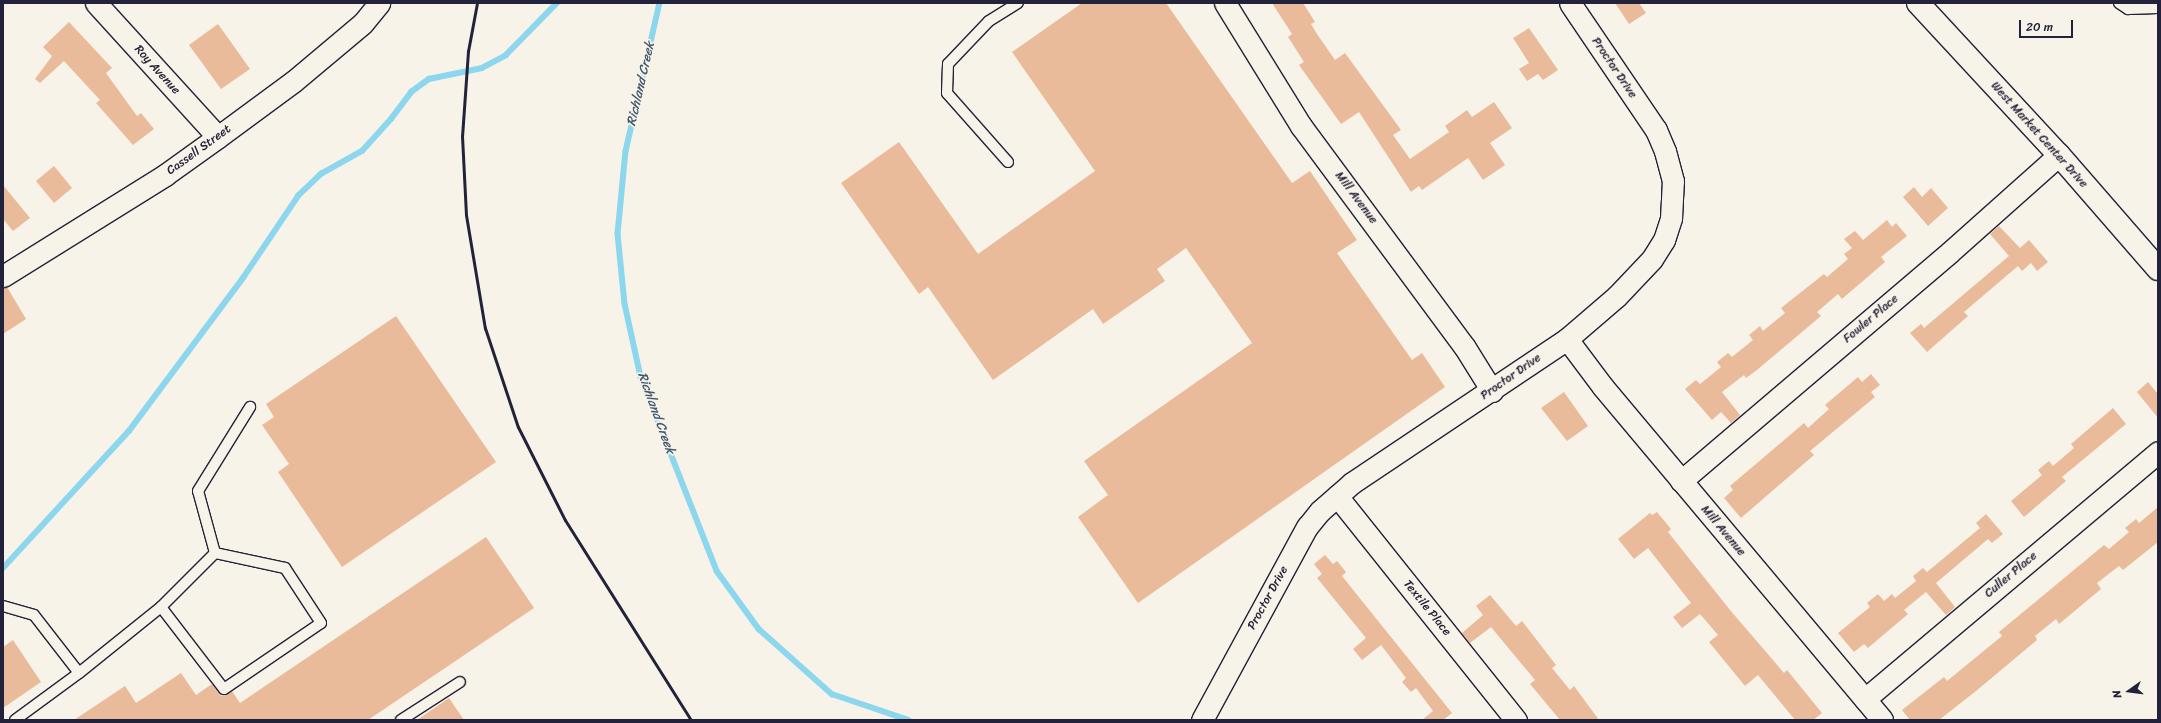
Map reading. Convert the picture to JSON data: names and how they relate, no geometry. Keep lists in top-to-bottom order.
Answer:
{
  "streets": {
    "main road": ["West Market Center Drive"],
    "street": [
      "Proctor Drive",
      "Roy Avenue",
      "Cassell Street",
      "Mill Avenue",
      "Fowler Place",
      "Culler Place",
      "Textile Place"
    ]
  },
  "crossings": [
    ["Proctor Drive", "Mill Avenue"],
    ["Proctor Drive", "Textile Place"],
    ["Roy Avenue", "Cassell Street"],
    ["West Market Center Drive", "Fowler Place"],
    ["Mill Avenue", "Fowler Place"],
    ["Mill Avenue", "Culler Place"]
  ],
  "water": ["Richland Creek"],
  "scale_bar": "20 m",
  "north": "left"
}
